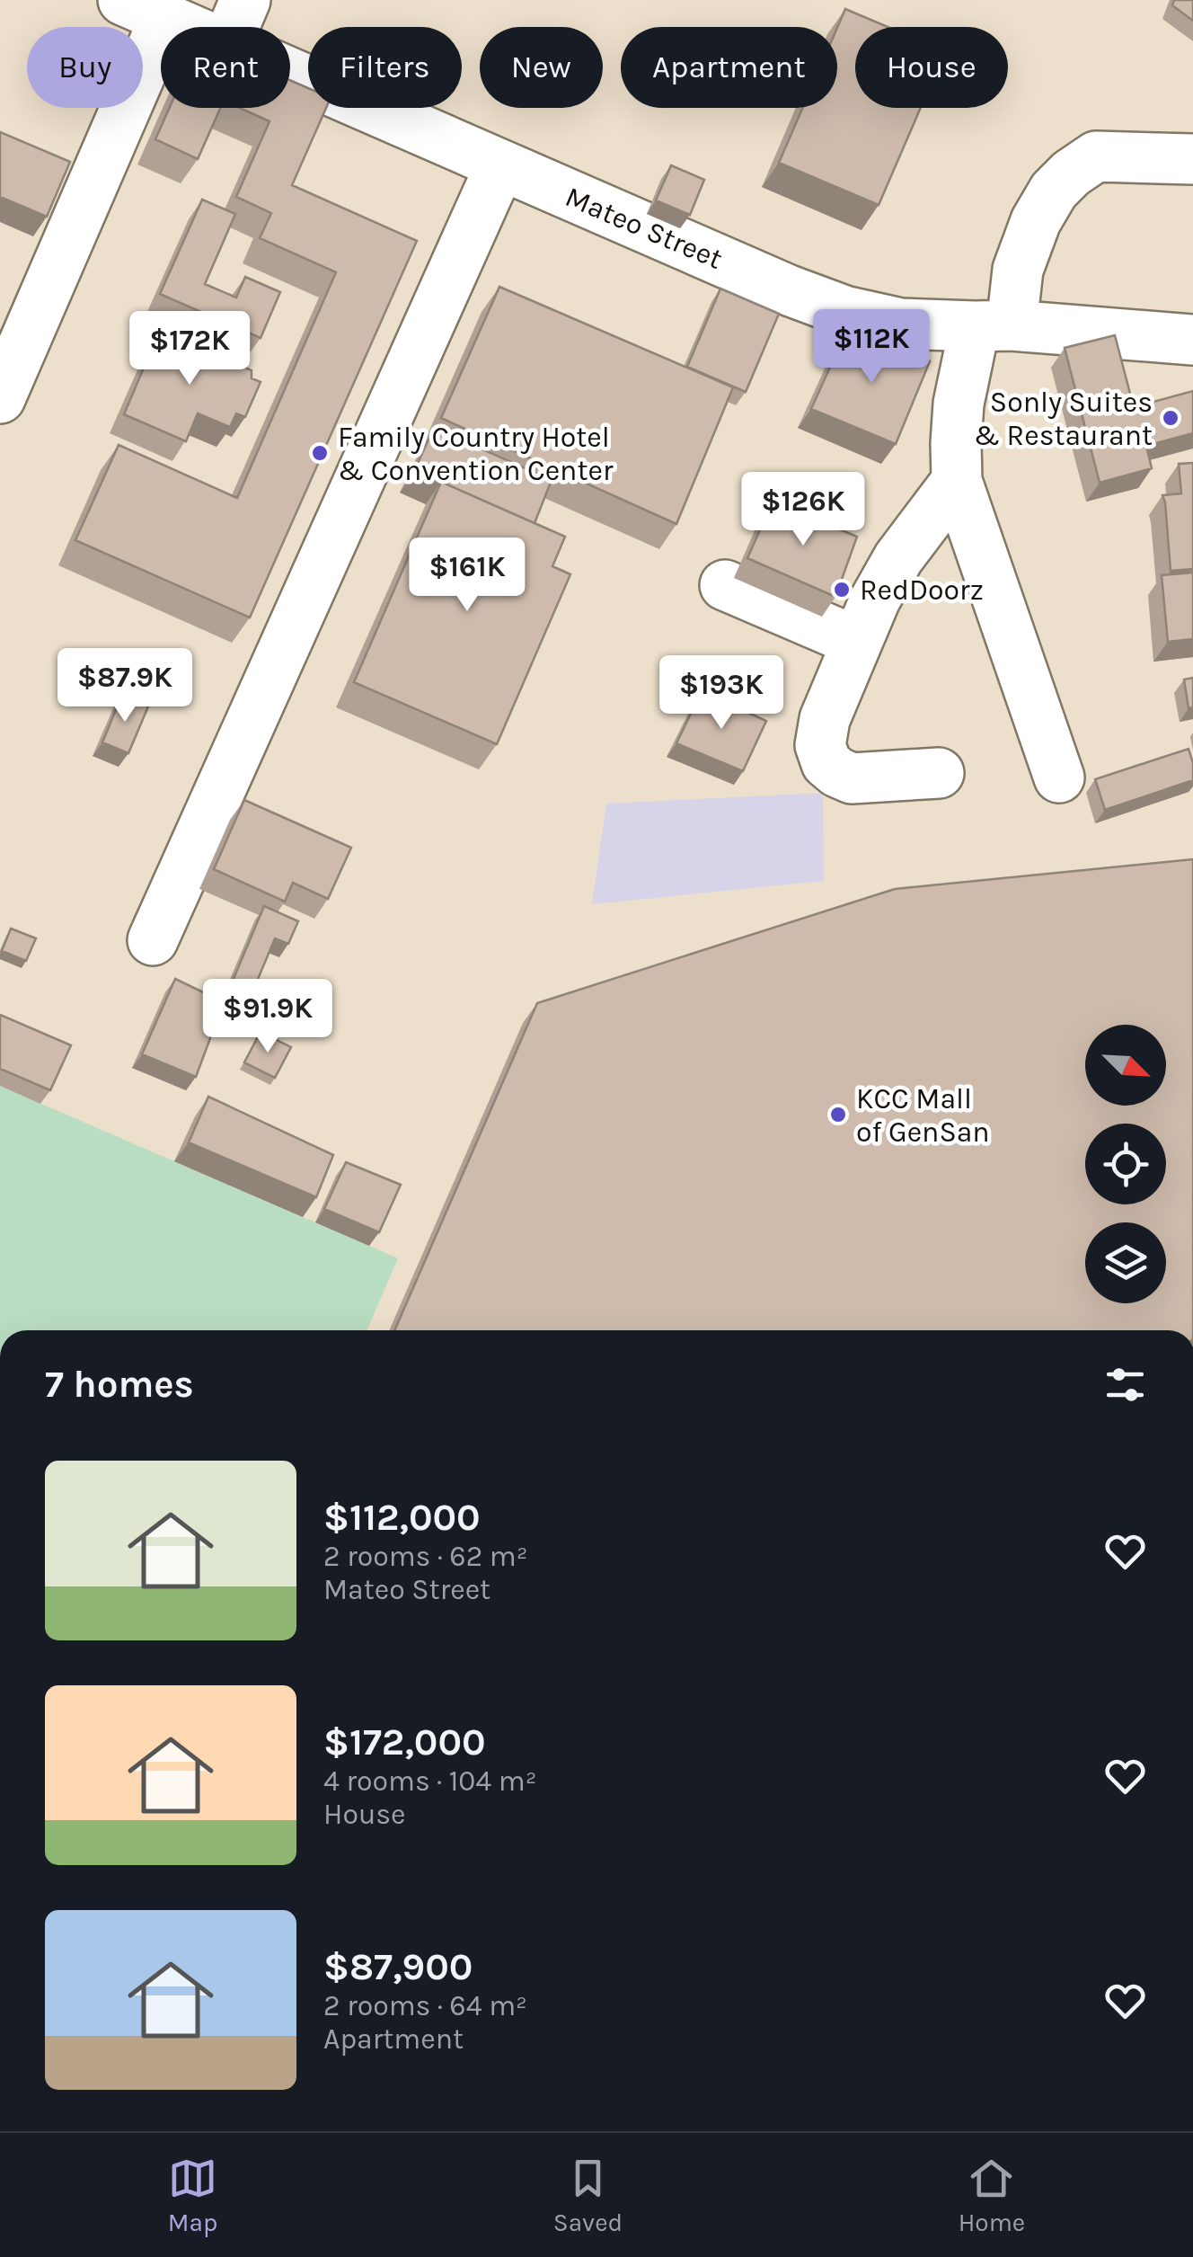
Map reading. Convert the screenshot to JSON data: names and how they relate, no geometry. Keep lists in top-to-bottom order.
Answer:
{
  "streets": {
    "street": ["Mateo Street"]
  },
  "places": [
    "Sonly Suites & Restaurant",
    "Family Country Hotel & Convention Center",
    "RedDoorz",
    "KCC Mall of GenSan"
  ],
  "north": "bottom right",
  "page": {
    "chip": [
      "Buy",
      "Rent",
      "Filters",
      "New",
      "Apartment",
      "House"
    ],
    "price": [
      "$112K",
      "$172K",
      "$126K",
      "$161K",
      "$87.9K",
      "$193K",
      "$91.9K"
    ],
    "heading": "7 homes",
    "list": [
      {
        "name": "$112,000",
        "note": "2 rooms · 62 m² · Mateo Street"
      },
      {
        "name": "$172,000",
        "note": "4 rooms · 104 m² · House"
      },
      {
        "name": "$87,900",
        "note": "2 rooms · 64 m² · Apartment"
      }
    ],
    "tabs": ["Map", "Saved", "Home"]
  }
}
